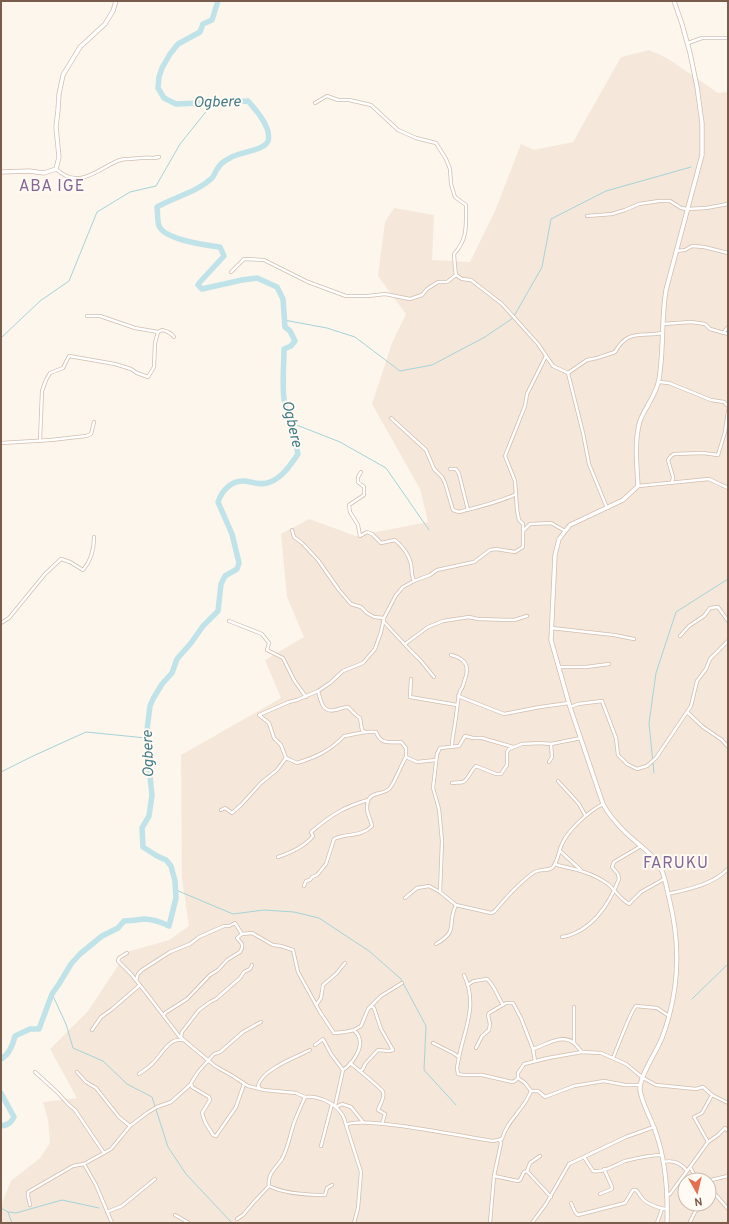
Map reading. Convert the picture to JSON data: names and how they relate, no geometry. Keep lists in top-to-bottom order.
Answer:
{
  "districts": ["ABA IGE", "FARUKU"],
  "water": ["Ogbere"],
  "north": "bottom"
}
